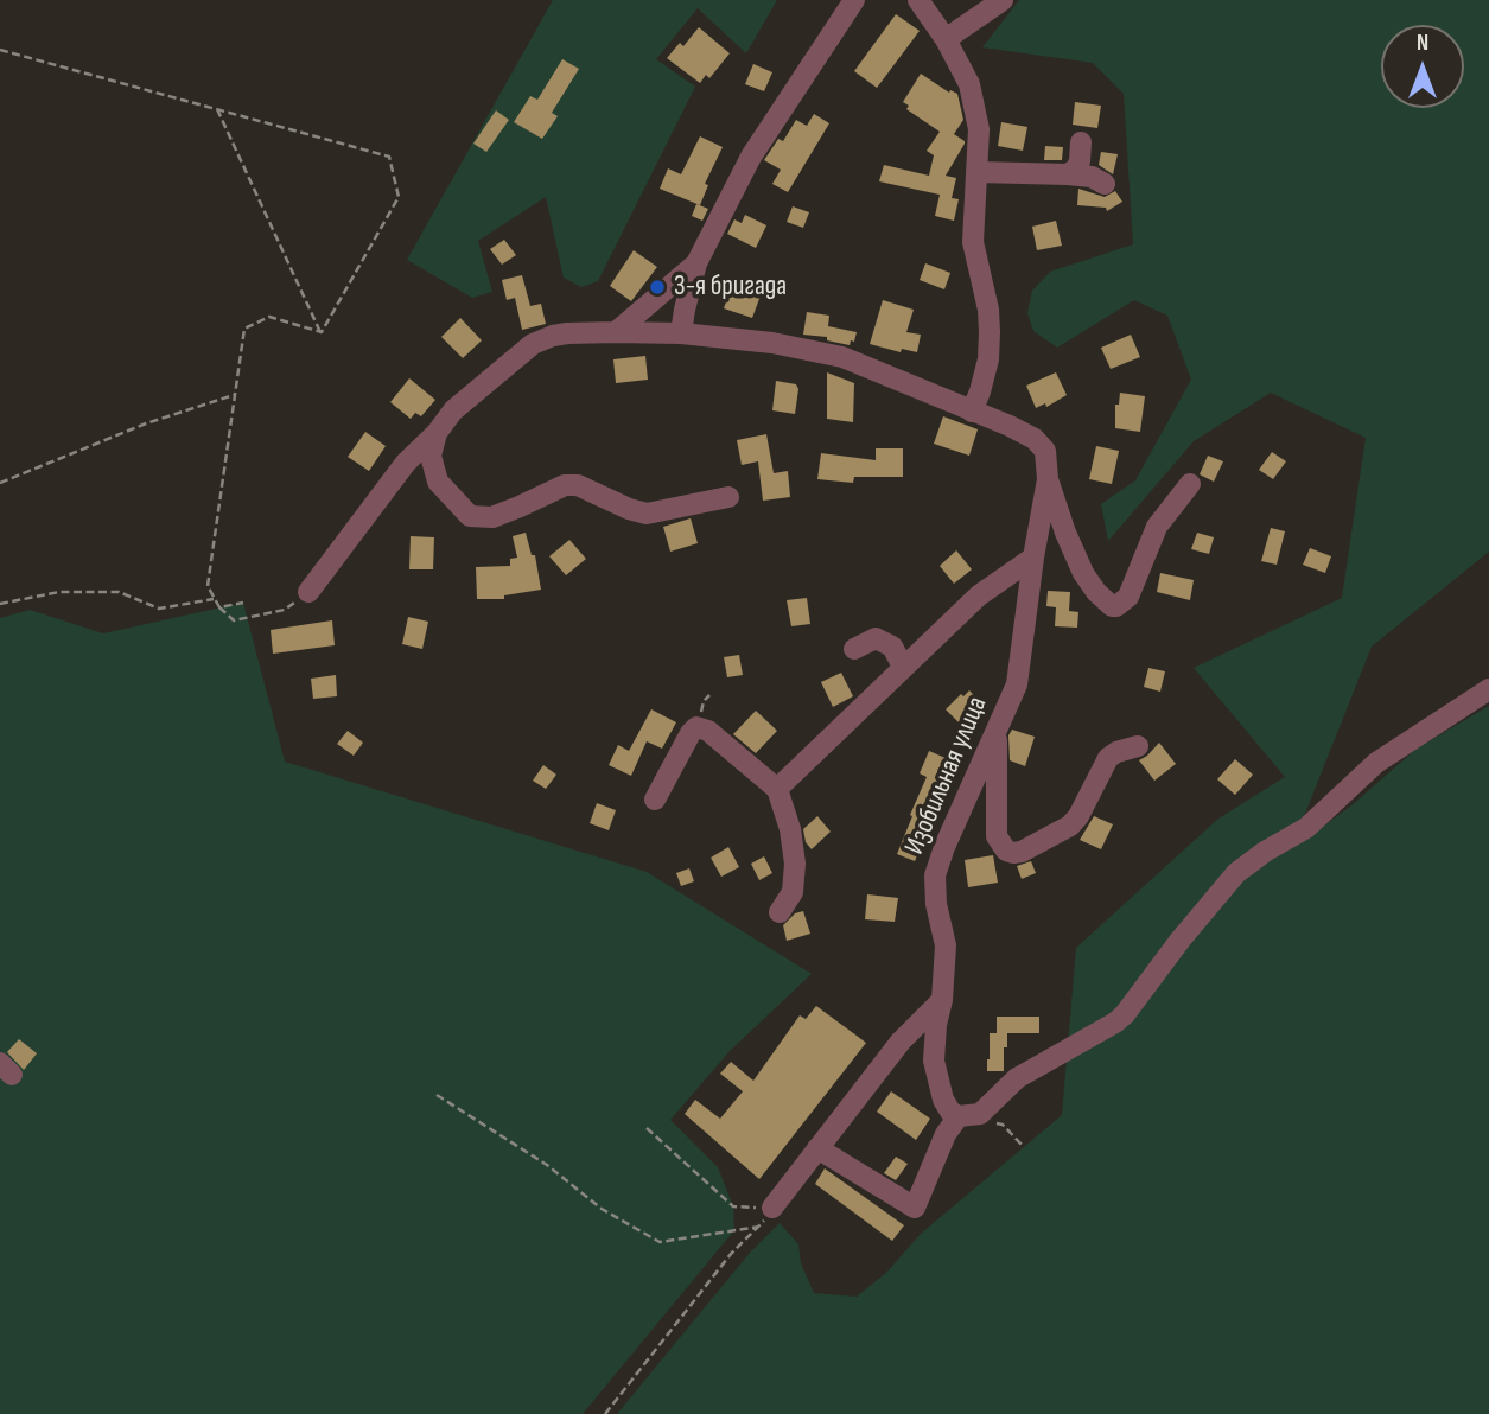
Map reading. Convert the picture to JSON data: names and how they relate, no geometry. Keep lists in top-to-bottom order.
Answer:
{
  "streets": {
    "street": ["Изобильная улица"]
  },
  "places": ["3-я бригада"],
  "north": "top"
}
